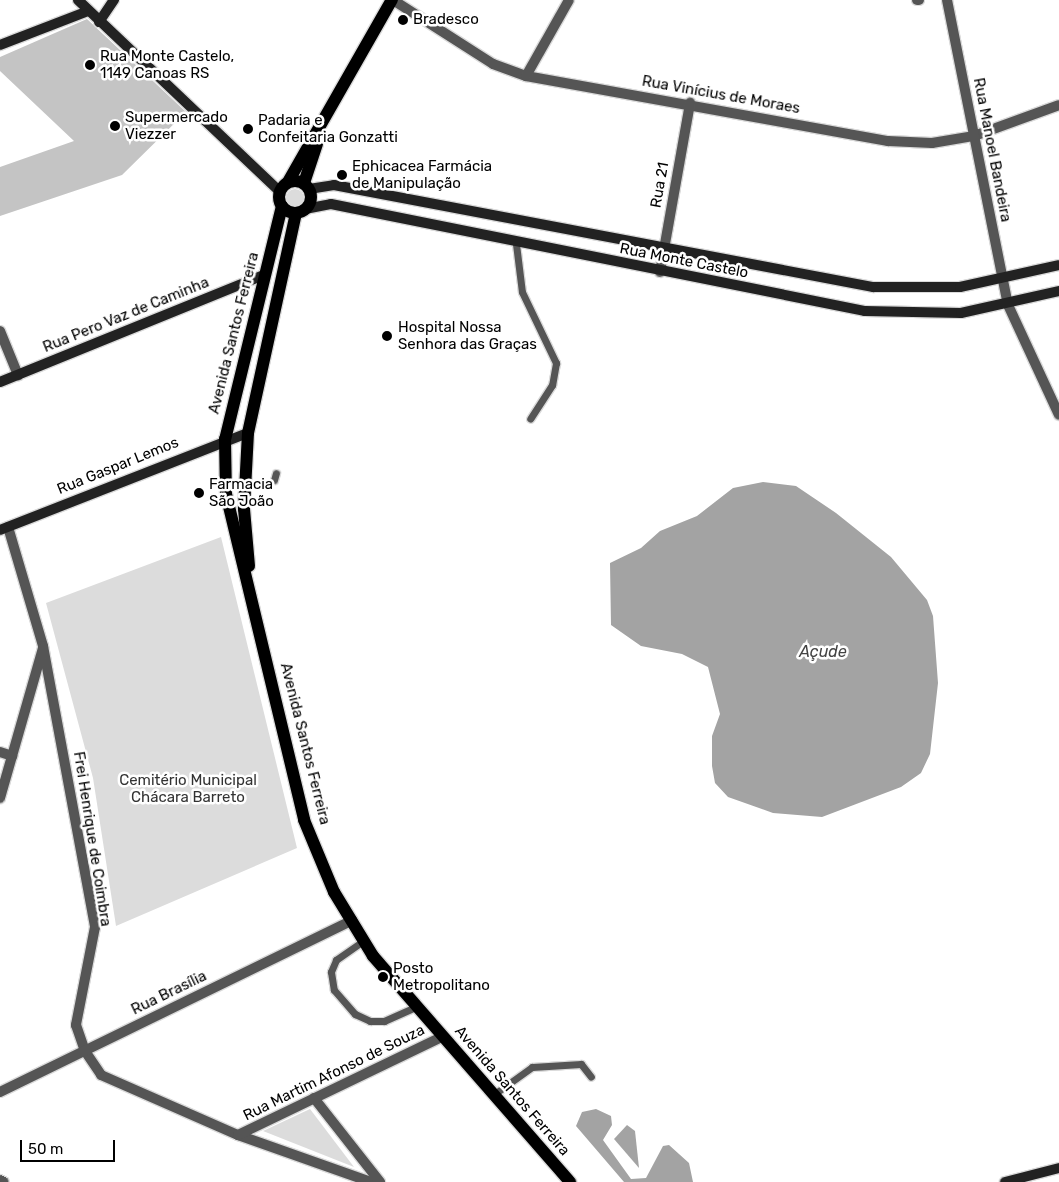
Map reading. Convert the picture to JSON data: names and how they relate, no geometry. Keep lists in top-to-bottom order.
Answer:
{
  "streets": {
    "main road": ["Avenida Santos Ferreira"],
    "street": [
      "Rua Vinícius de Moraes",
      "Rua Manoel Bandeira",
      "Rua 21",
      "Rua Monte Castelo",
      "Rua Pero Vaz de Caminha",
      "Rua Gaspar Lemos",
      "Frei Henrique de Coimbra",
      "Rua Brasília",
      "Rua Martim Afonso de Souza"
    ]
  },
  "crossings": [
    ["Rua Vinícius de Moraes", "Rua Manoel Bandeira"],
    ["Rua Vinícius de Moraes", "Rua 21"],
    ["Rua Manoel Bandeira", "Rua Monte Castelo"],
    ["Rua 21", "Rua Monte Castelo"],
    ["Rua Monte Castelo", "Avenida Santos Ferreira"],
    ["Rua Pero Vaz de Caminha", "Avenida Santos Ferreira"],
    ["Avenida Santos Ferreira", "Rua Gaspar Lemos"],
    ["Avenida Santos Ferreira", "Rua Brasília"],
    ["Avenida Santos Ferreira", "Rua Martim Afonso de Souza"],
    ["Rua Gaspar Lemos", "Frei Henrique de Coimbra"],
    ["Frei Henrique de Coimbra", "Rua Brasília"],
    ["Frei Henrique de Coimbra", "Rua Martim Afonso de Souza"]
  ],
  "water": ["Açude"],
  "parks": ["Cemitério Municipal Chácara Barreto"],
  "places": [
    "Bradesco",
    "Rua Monte Castelo, 1149 Canoas RS",
    "Supermercado Viezzer",
    "Padaria e Confeitaria Gonzatti",
    "Ephicacea Farmácia de Manipulação",
    "Hospital Nossa Senhora das Graças",
    "Farmacia São João",
    "Posto Metropolitano"
  ],
  "scale_bar": "50 m"
}
